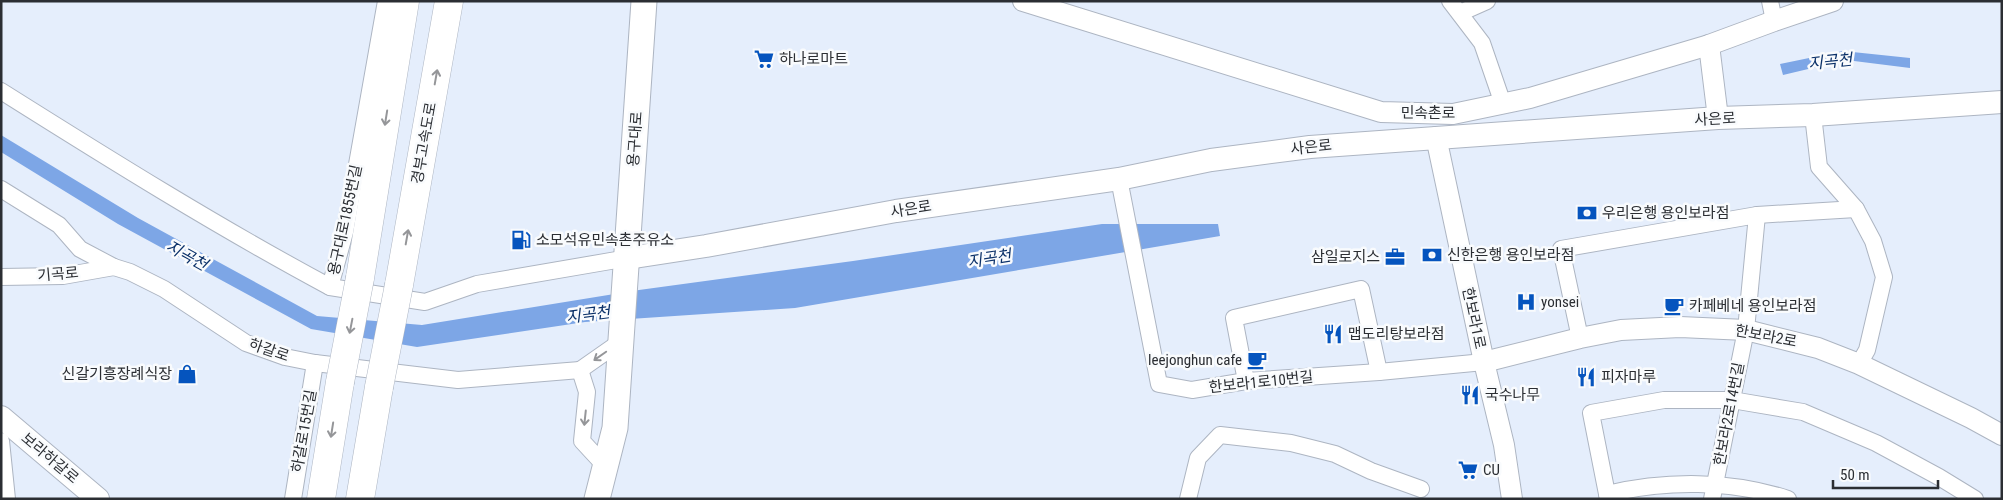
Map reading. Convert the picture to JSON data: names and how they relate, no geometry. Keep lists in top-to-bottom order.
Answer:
{
  "streets": {
    "highway": ["경부고속도로"],
    "main road": ["사은로", "용구대로", "보라하갈로"],
    "street": [
      "민속촌로",
      "용구대로1855번길",
      "기곡로",
      "한보라1로",
      "한보라2로",
      "하갈로",
      "한보라1로10번길",
      "한보라2로14번길",
      "하갈로15번길"
    ]
  },
  "crossings": [
    ["사은로", "용구대로"],
    ["사은로", "용구대로1855번길"],
    ["사은로", "한보라1로"],
    ["사은로", "한보라1로10번길"],
    ["용구대로", "용구대로1855번길"],
    ["기곡로", "하갈로"],
    ["한보라1로", "한보라2로"],
    ["한보라1로", "한보라1로10번길"],
    ["한보라2로", "한보라1로10번길"],
    ["한보라2로", "한보라2로14번길"],
    ["하갈로", "하갈로15번길"]
  ],
  "water": ["지곡천"],
  "places": {
    "supermarket": ["하나로마트", "CU"],
    "bank": ["우리은행 용인보라점", "신한은행 용인보라점"],
    "fuel station": ["소모석유민속촌주유소"],
    "office": ["삼일로지스"],
    "hospital": ["yonsei"],
    "cafe": ["카페베네 용인보라점", "leejonghun cafe"],
    "restaurant": ["맵도리탕보라점", "피자마루", "국수나무"],
    "shop": ["신갈기흥장례식장"]
  },
  "scale_bar": "50 m"
}
